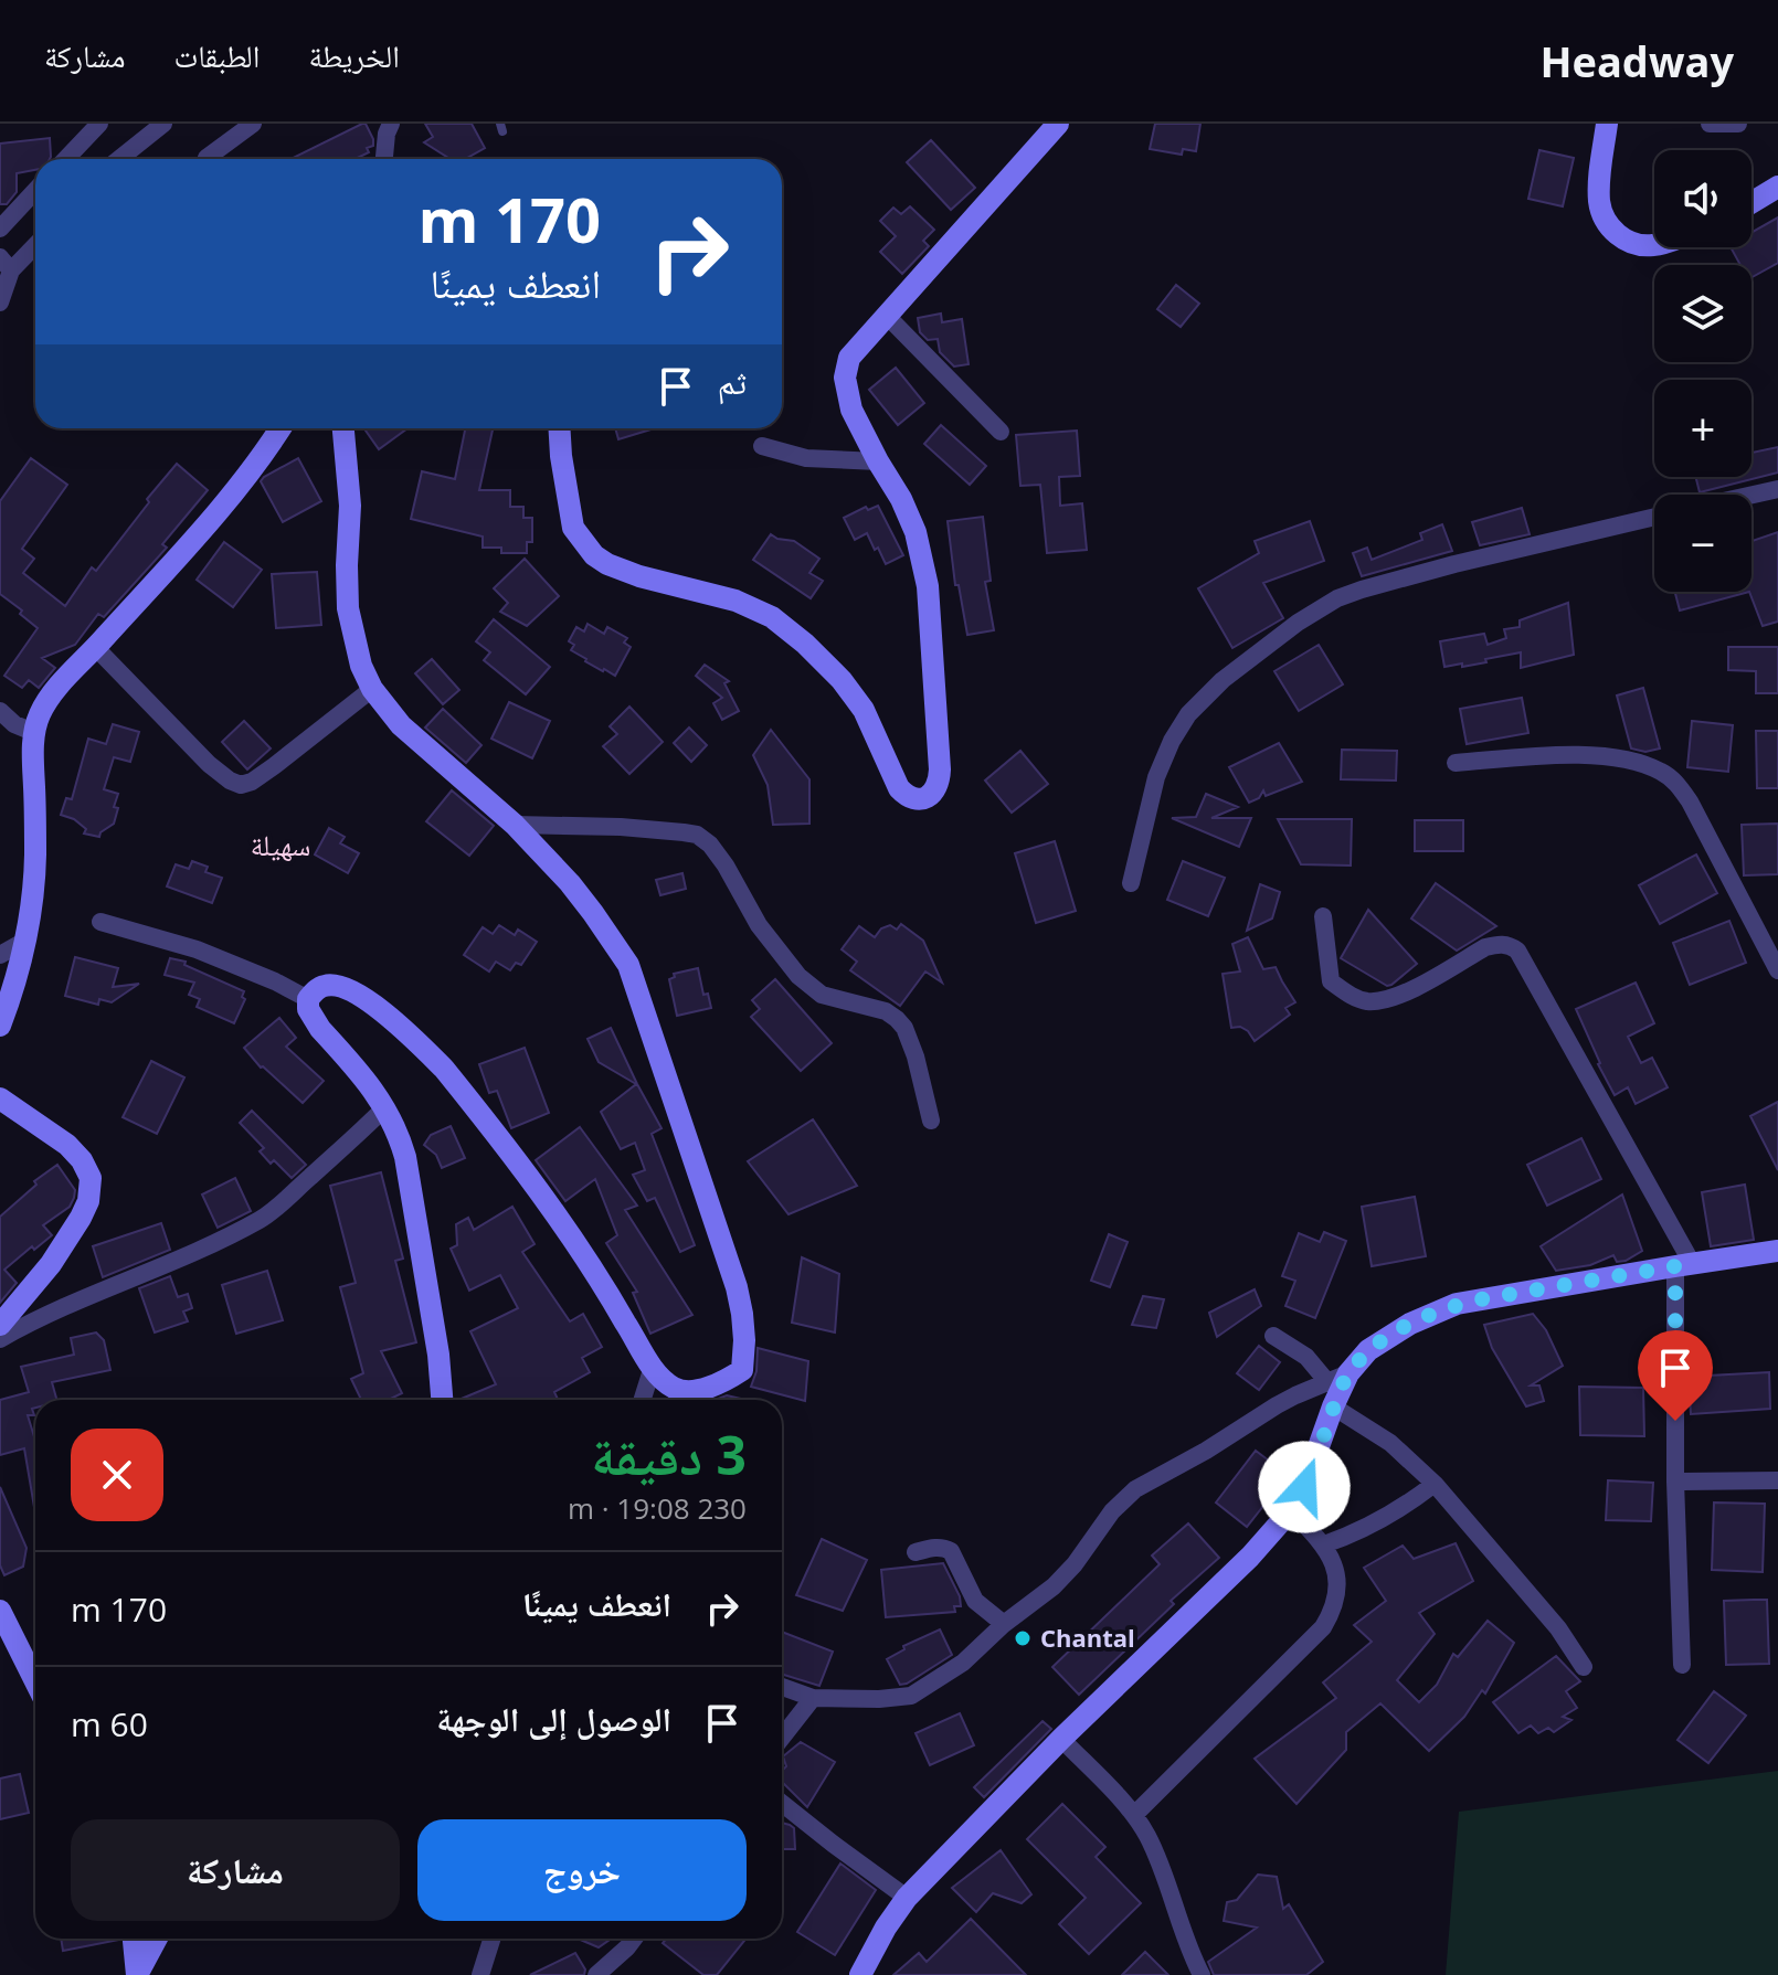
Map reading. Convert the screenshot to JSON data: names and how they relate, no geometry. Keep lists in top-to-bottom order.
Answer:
{
  "districts": ["سهيلة"],
  "places": ["Chantal"],
  "page": {
    "header": "Headway",
    "nav": ["الخريطة", "الطبقات", "مشاركة"],
    "map_buttons": ["+", "−"],
    "turn": ["170 m", "انعطف يمينًا"],
    "then": "ثم",
    "heading": ["3 دقيقة", "230 m · 19:08"],
    "list": [
      {
        "name": "انعطف يمينًا",
        "value": "170 m"
      },
      {
        "name": "الوصول إلى الوجهة",
        "value": "60 m"
      }
    ],
    "buttons": ["خروج", "مشاركة"]
  }
}
